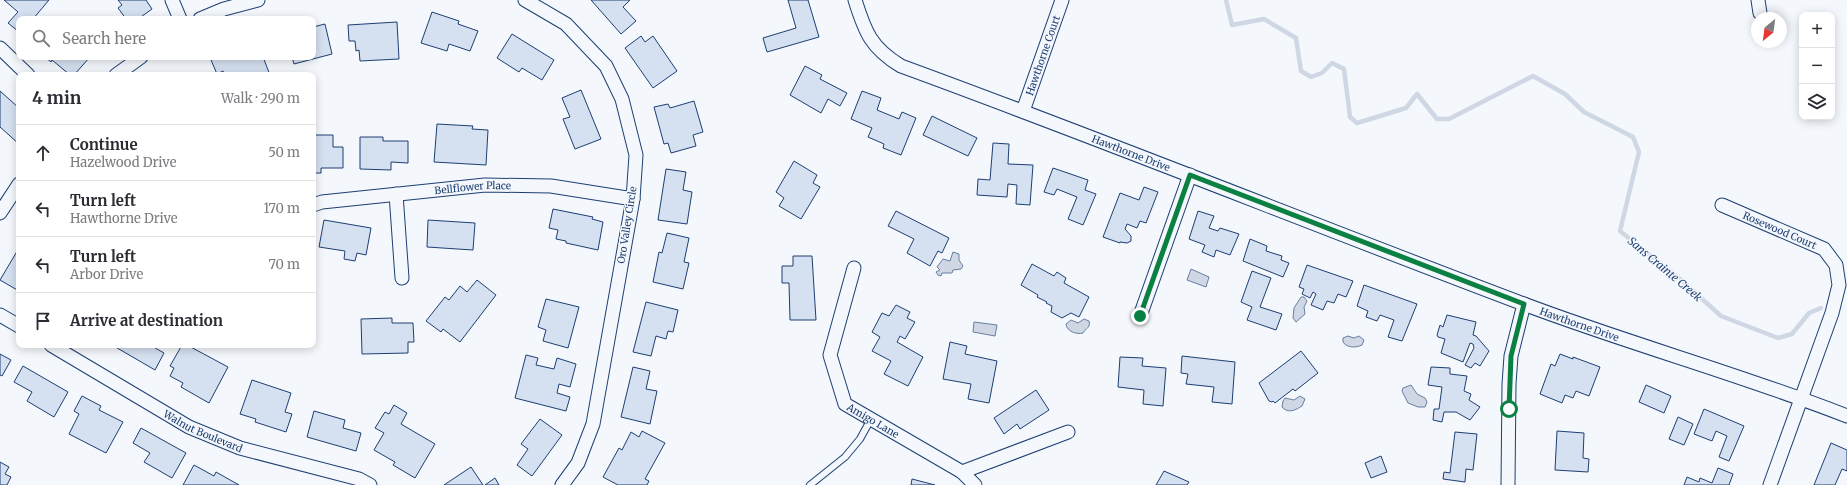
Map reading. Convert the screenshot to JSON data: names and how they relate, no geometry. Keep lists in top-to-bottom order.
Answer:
{
  "streets": {
    "street": [
      "Hawthorne Court",
      "Hawthorne Drive",
      "Bellflower Place",
      "Oro Valley Circle",
      "Rosewood Court",
      "Amigo Lane",
      "Walnut Boulevard"
    ]
  },
  "crossings": [
    ["Hawthorne Court", "Hawthorne Drive"],
    ["Hawthorne Drive", "Rosewood Court"],
    ["Bellflower Place", "Oro Valley Circle"]
  ],
  "water": ["Sans Crainte Creek"],
  "north": "bottom left",
  "page": {
    "map_buttons": ["+", "−"],
    "search": "Search here",
    "heading": ["4 min", "Walk · 290 m"],
    "list": [
      ["Continue", "Hazelwood Drive", "50 m"],
      ["Turn left", "Hawthorne Drive", "170 m"],
      ["Turn left", "Arbor Drive", "70 m"],
      "Arrive at destination"
    ]
  }
}
